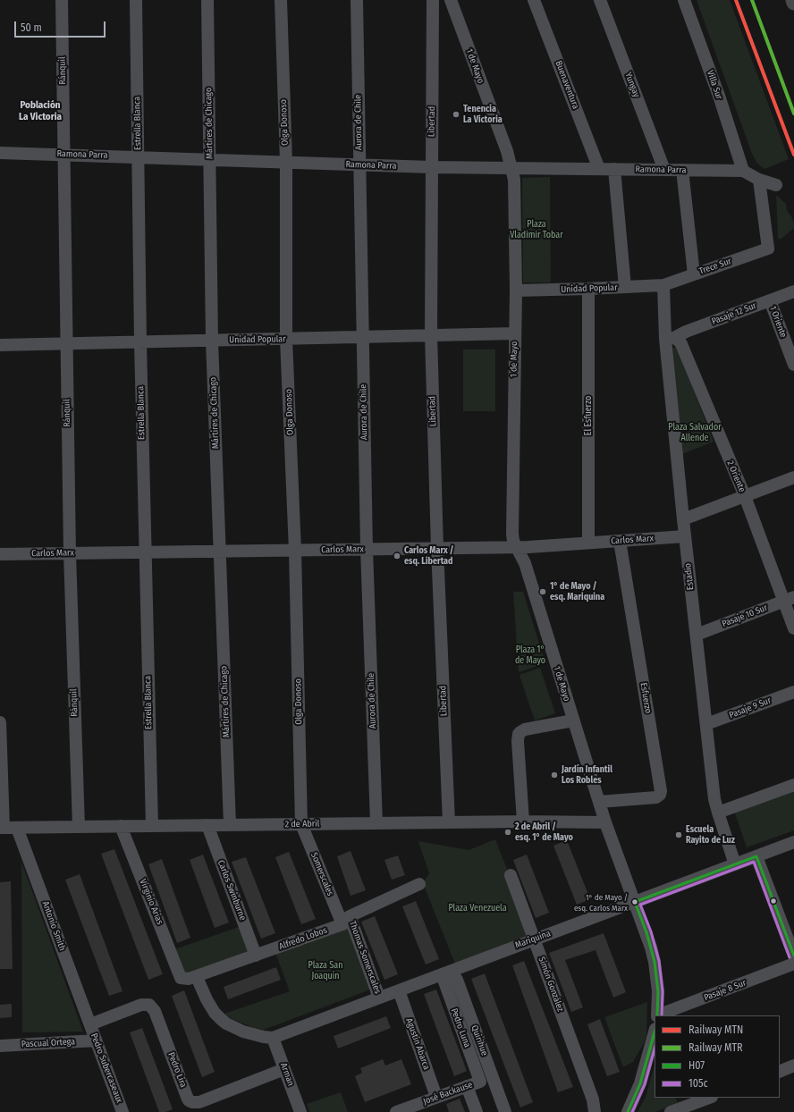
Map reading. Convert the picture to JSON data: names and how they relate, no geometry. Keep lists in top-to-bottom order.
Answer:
{
  "streets": {
    "street": [
      "1 de Mayo",
      "Ránquil",
      "Buenaventura",
      "Yungay",
      "Villa Sur",
      "Libertad",
      "Olga Donoso",
      "Aurora de Chile",
      "Estrella Blanca",
      "Mártires de Chicago",
      "Ramona Parra",
      "Trece Sur",
      "Unidad Popular",
      "Pasaje 12 Sur",
      "1 Oriente",
      "El Esfuerzo",
      "2 Oriente",
      "Carlos Marx",
      "Estadio",
      "Pasaje 10 Sur",
      "Esfuerzo",
      "Pasaje 9 Sur",
      "2 de Abril",
      "Somerscales",
      "Carlos Swinburne",
      "Virginio Arias",
      "Antonio Smith",
      "Alfredo Lobos",
      "Mariquina",
      "Thomas Somerscales",
      "Simón González",
      "Pasaje 8 Sur",
      "Pedro Luna",
      "Quirihue",
      "Pascual Ortega",
      "Agustín Abarca",
      "Pedro Subercaseaux",
      "Pedro Lira",
      "Arman",
      "José Backause"
    ]
  },
  "crossings": [
    ["1 de Mayo", "Ramona Parra"],
    ["1 de Mayo", "Unidad Popular"],
    ["1 de Mayo", "Carlos Marx"],
    ["1 de Mayo", "Esfuerzo"],
    ["1 de Mayo", "2 de Abril"],
    ["1 de Mayo", "Mariquina"],
    ["Ránquil", "Ramona Parra"],
    ["Ránquil", "Unidad Popular"],
    ["Ránquil", "Carlos Marx"],
    ["Ránquil", "2 de Abril"],
    ["Buenaventura", "Ramona Parra"],
    ["Yungay", "Ramona Parra"],
    ["Villa Sur", "Ramona Parra"],
    ["Libertad", "Ramona Parra"],
    ["Libertad", "Unidad Popular"],
    ["Libertad", "Carlos Marx"],
    ["Libertad", "2 de Abril"],
    ["Olga Donoso", "Ramona Parra"],
    ["Olga Donoso", "Unidad Popular"],
    ["Olga Donoso", "Carlos Marx"],
    ["Olga Donoso", "2 de Abril"],
    ["Olga Donoso", "Somerscales"],
    ["Aurora de Chile", "Ramona Parra"],
    ["Aurora de Chile", "Unidad Popular"],
    ["Aurora de Chile", "Carlos Marx"],
    ["Aurora de Chile", "2 de Abril"],
    ["Estrella Blanca", "Ramona Parra"],
    ["Estrella Blanca", "Unidad Popular"],
    ["Estrella Blanca", "Carlos Marx"],
    ["Estrella Blanca", "2 de Abril"],
    ["Mártires de Chicago", "Ramona Parra"],
    ["Mártires de Chicago", "Unidad Popular"],
    ["Mártires de Chicago", "Carlos Marx"],
    ["Mártires de Chicago", "2 de Abril"],
    ["Trece Sur", "Unidad Popular"],
    ["Trece Sur", "Estadio"],
    ["Unidad Popular", "El Esfuerzo"],
    ["Unidad Popular", "Estadio"],
    ["Pasaje 12 Sur", "1 Oriente"],
    ["Pasaje 12 Sur", "2 Oriente"],
    ["Pasaje 12 Sur", "Estadio"],
    ["El Esfuerzo", "Carlos Marx"],
    ["2 Oriente", "Estadio"],
    ["2 Oriente", "Pasaje 10 Sur"],
    ["Carlos Marx", "Estadio"],
    ["Carlos Marx", "Esfuerzo"],
    ["Estadio", "Pasaje 10 Sur"],
    ["Estadio", "Pasaje 9 Sur"],
    ["Estadio", "Mariquina"],
    ["2 de Abril", "Somerscales"],
    ["2 de Abril", "Carlos Swinburne"],
    ["2 de Abril", "Virginio Arias"],
    ["2 de Abril", "Antonio Smith"],
    ["Somerscales", "Alfredo Lobos"],
    ["Somerscales", "Thomas Somerscales"],
    ["Carlos Swinburne", "Alfredo Lobos"],
    ["Virginio Arias", "Alfredo Lobos"],
    ["Antonio Smith", "Pedro Subercaseaux"],
    ["Antonio Smith", "Pedro Lira"],
    ["Alfredo Lobos", "Thomas Somerscales"],
    ["Mariquina", "Thomas Somerscales"],
    ["Mariquina", "Simón González"],
    ["Mariquina", "Pedro Luna"],
    ["Mariquina", "Quirihue"],
    ["Mariquina", "Agustín Abarca"],
    ["Mariquina", "Arman"],
    ["Pedro Luna", "Quirihue"],
    ["Pedro Luna", "José Backause"],
    ["Pascual Ortega", "Pedro Subercaseaux"],
    ["Agustín Abarca", "José Backause"],
    ["Pedro Subercaseaux", "Pedro Lira"],
    ["Pedro Lira", "Arman"]
  ],
  "districts": ["Población La Victoria"],
  "parks": [
    "Plaza Vladimir Tobar",
    "Plaza Salvador Allende",
    "Plaza 1° de Mayo",
    "Plaza Venezuela",
    "Plaza San Joaquín"
  ],
  "places": [
    "Tenencia La Victoria",
    "Carlos Marx / esq. Libertad",
    "1° de Mayo / esq. Mariquina",
    "Jardín Infantil Los Robles",
    "2 de Abril / esq. 1° de Mayo",
    "Escuela Rayito de Luz",
    "1° de Mayo / esq. Carlos Marx"
  ],
  "lines": [
    "rail line MTN",
    "rail line MTR",
    "transit line H07",
    "transit line 105c"
  ],
  "legend": [
    "Railway MTN",
    "Railway MTR",
    "H07",
    "105c"
  ],
  "scale_bar": "50 m"
}
